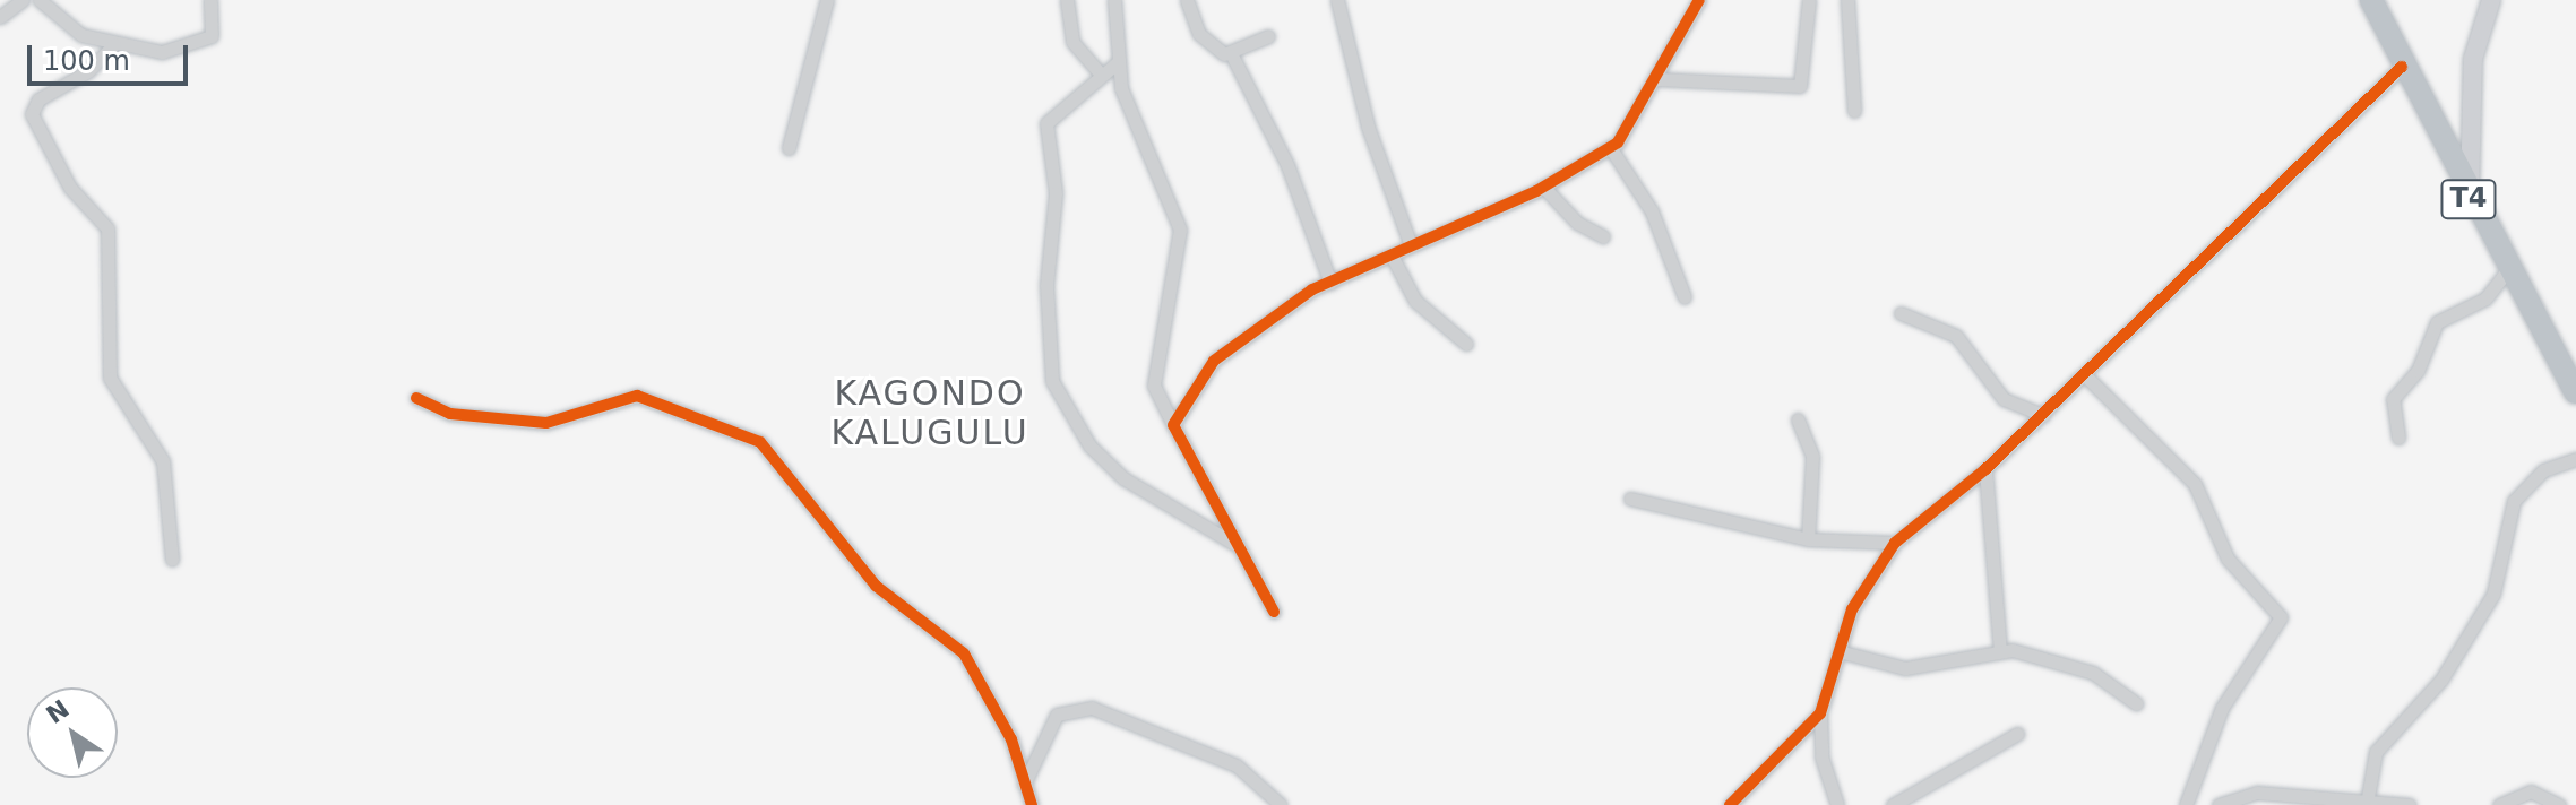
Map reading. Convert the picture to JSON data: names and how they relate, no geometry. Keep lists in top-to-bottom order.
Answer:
{
  "streets": {
    "highway": ["T4"]
  },
  "districts": ["KAGONDO KALUGULU"],
  "scale_bar": "100 m",
  "north": "top left"
}
